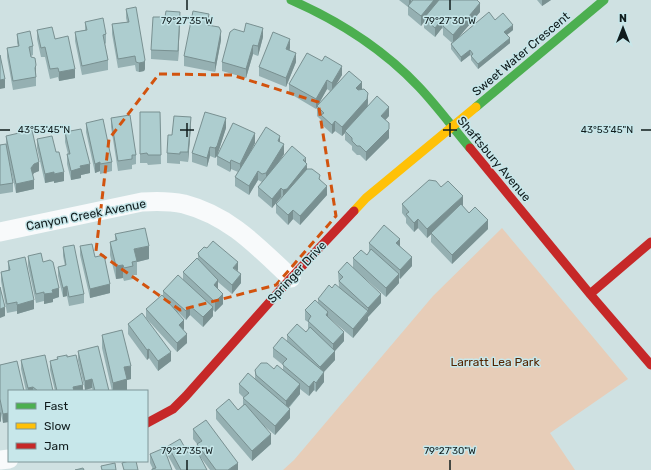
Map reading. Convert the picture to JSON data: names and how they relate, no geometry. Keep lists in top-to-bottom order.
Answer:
{
  "streets": {
    "street": [
      "Sweet Water Crescent",
      "Shaftsbury Avenue",
      "Canyon Creek Avenue",
      "Springer Drive"
    ]
  },
  "crossings": [
    ["Sweet Water Crescent", "Shaftsbury Avenue"],
    ["Sweet Water Crescent", "Springer Drive"],
    ["Shaftsbury Avenue", "Springer Drive"],
    ["Canyon Creek Avenue", "Springer Drive"]
  ],
  "parks": ["Larratt Lea Park"],
  "legend": ["Fast", "Slow", "Jam"],
  "north": "top",
  "coordinates": ["79°27'35\"W", "79°27'30\"W", "43°53'45\"N"]
}
